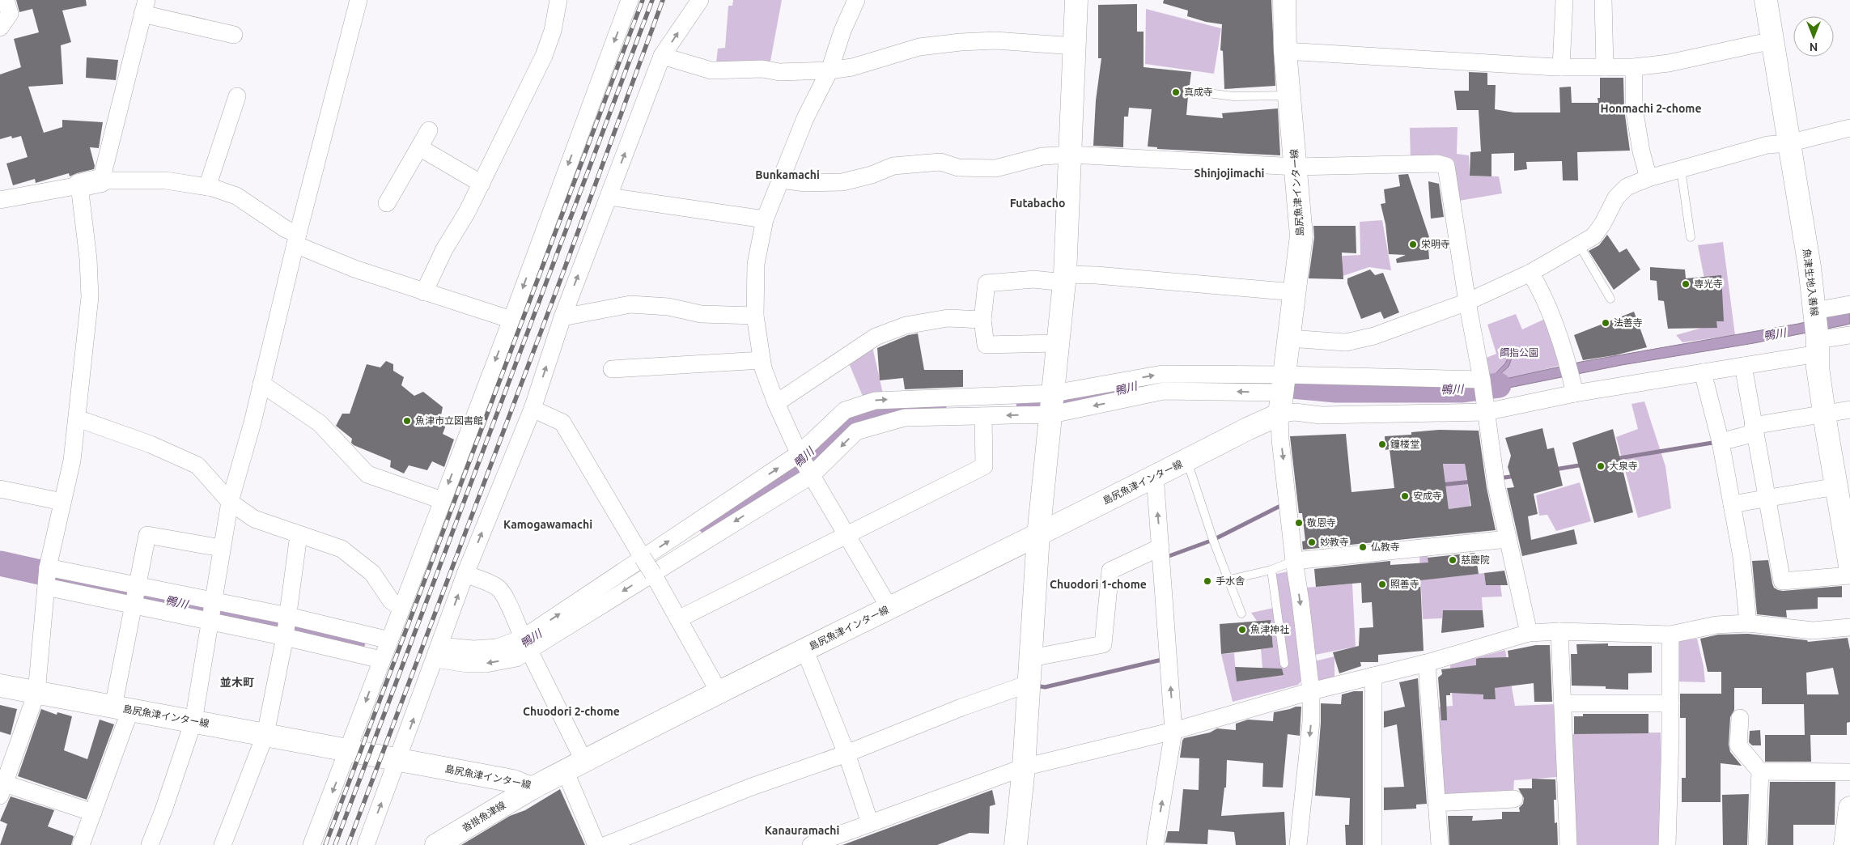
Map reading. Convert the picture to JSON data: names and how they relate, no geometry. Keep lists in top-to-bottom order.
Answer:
{
  "streets": {
    "main road": ["島尻魚津インター線", "魚津生地入善線", "沓掛魚津線"]
  },
  "crossings": [
    ["島尻魚津インター線", "沓掛魚津線"]
  ],
  "districts": [
    "Honmachi 2-chome",
    "Shinjojimachi",
    "Bunkamachi",
    "Futabacho",
    "Kamogawamachi",
    "Chuodori 1-chome",
    "並木町",
    "Chuodori 2-chome",
    "Kanauramachi"
  ],
  "water": ["鴨川"],
  "parks": ["餌指公園"],
  "places": [
    "真成寺",
    "栄明寺",
    "専光寺",
    "法善寺",
    "魚津市立図書館",
    "鐘楼堂",
    "大泉寺",
    "安成寺",
    "敬恩寺",
    "妙教寺",
    "仏教寺",
    "慈慶院",
    "手水舎",
    "照善寺",
    "魚津神社"
  ],
  "north": "bottom"
}
